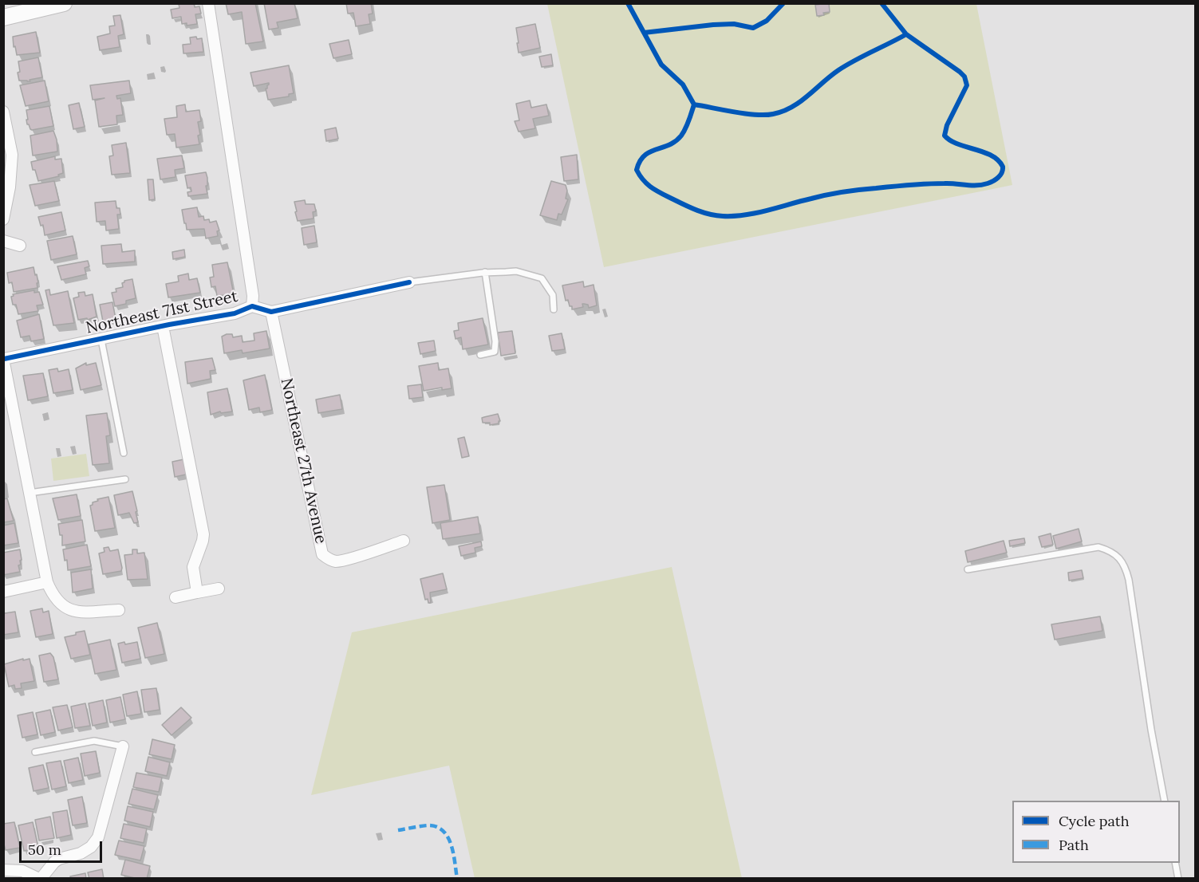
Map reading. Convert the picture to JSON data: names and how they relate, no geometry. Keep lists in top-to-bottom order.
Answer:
{
  "streets": {
    "street": ["Northeast 71st Street", "Northeast 27th Avenue"]
  },
  "crossings": [
    ["Northeast 71st Street", "Northeast 27th Avenue"]
  ],
  "legend": ["Cycle path", "Path"],
  "scale_bar": "50 m"
}
